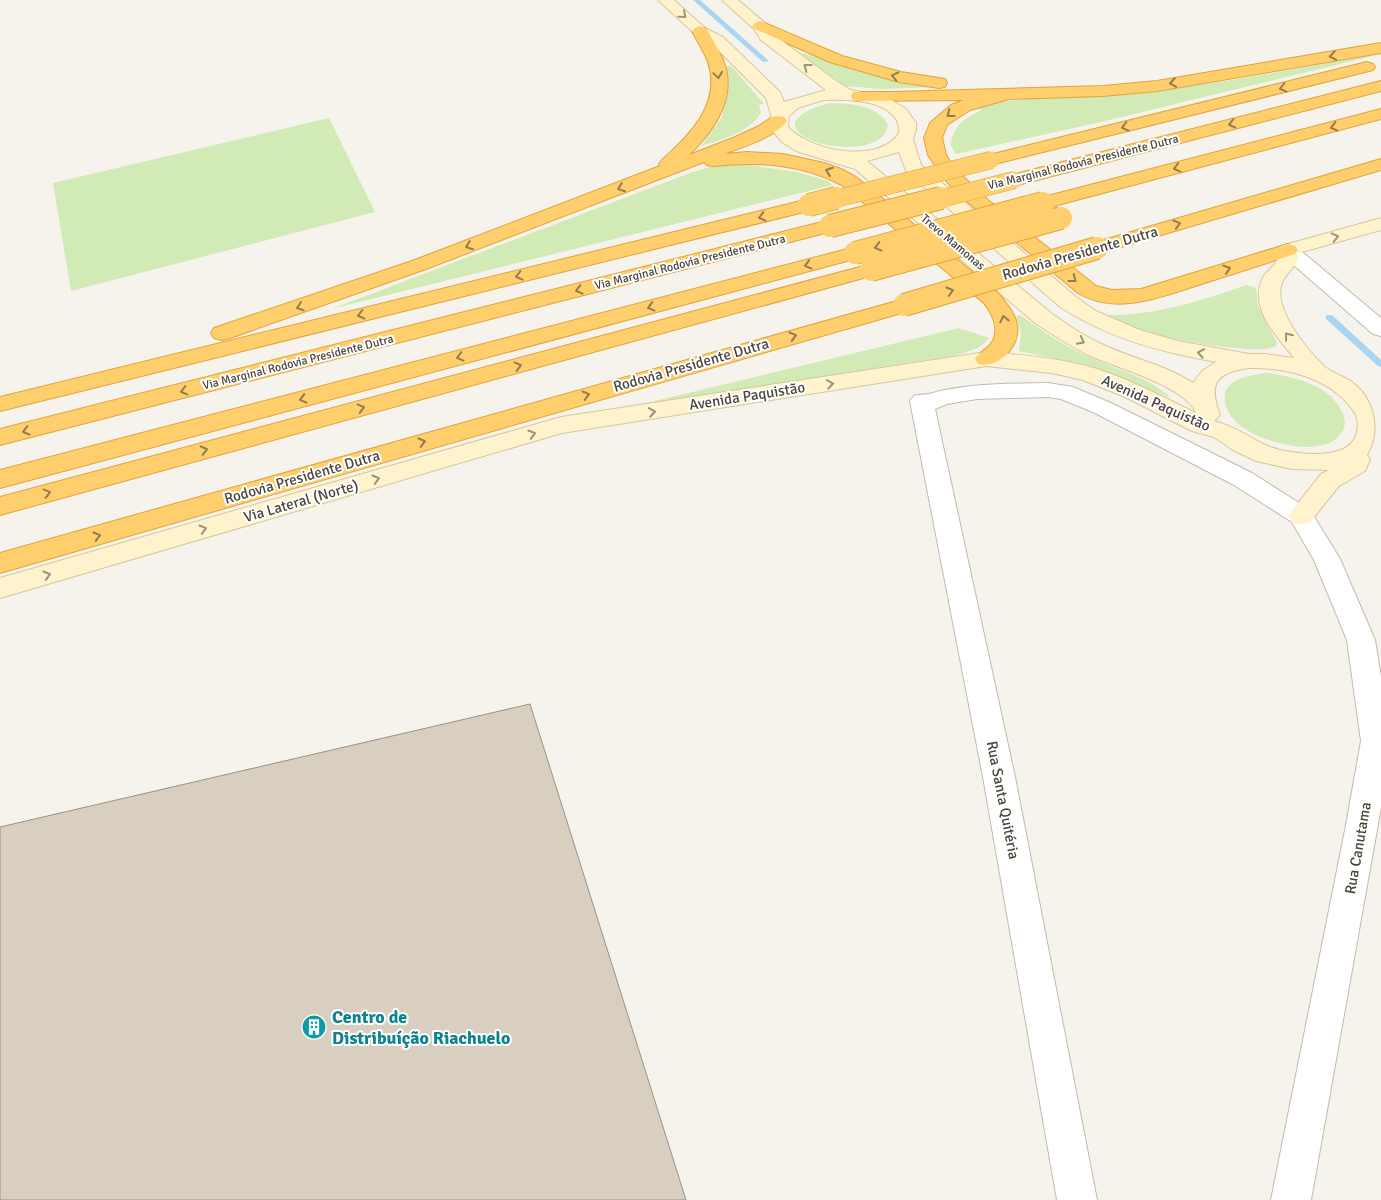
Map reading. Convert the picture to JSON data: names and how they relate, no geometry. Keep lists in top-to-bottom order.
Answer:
{
  "streets": {
    "highway": ["Via Marginal Rodovia Presidente Dutra", "Rodovia Presidente Dutra"],
    "main road": ["Trevo Mamonas", "Avenida Paquistão", "Via Lateral (Norte)"],
    "street": ["Rua Santa Quitéria", "Rua Canutama"]
  },
  "crossings": [
    ["Trevo Mamonas", "Avenida Paquistão"],
    ["Avenida Paquistão", "Via Lateral (Norte)"],
    ["Rua Santa Quitéria", "Rua Canutama"]
  ],
  "one_way": ["Avenida Paquistão", "Via Lateral (Norte)"],
  "places": {
    "building": ["Centro de Distribuíção Riachuelo"]
  }
}
